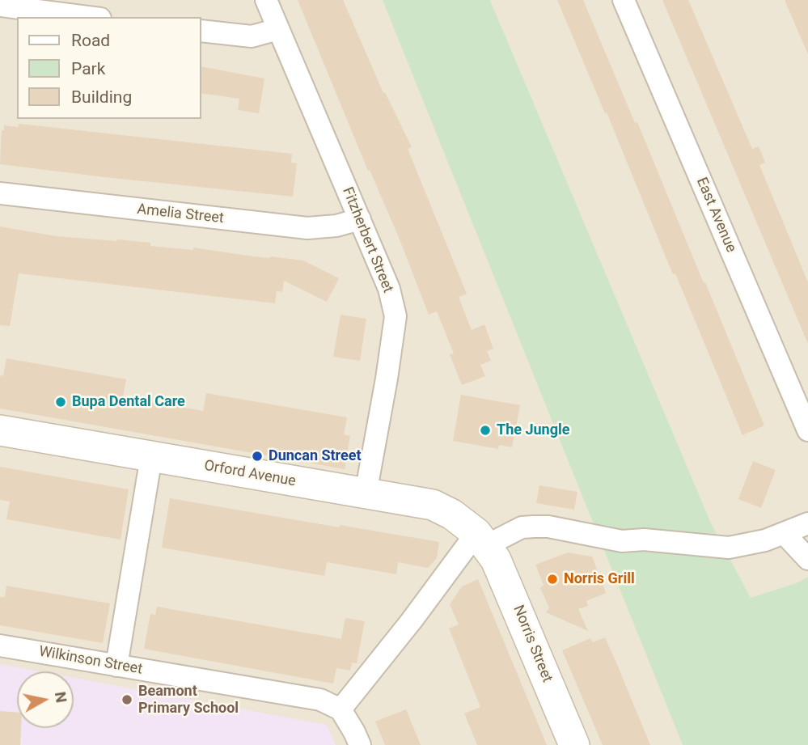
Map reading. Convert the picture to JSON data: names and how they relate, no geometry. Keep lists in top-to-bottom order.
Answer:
{
  "streets": {
    "street": [
      "Amelia Street",
      "East Avenue",
      "Fitzherbert Street",
      "Orford Avenue",
      "Norris Street",
      "Wilkinson Street"
    ]
  },
  "crossings": [
    ["Amelia Street", "Fitzherbert Street"],
    ["Fitzherbert Street", "Orford Avenue"],
    ["Orford Avenue", "Norris Street"]
  ],
  "places": [
    "Bupa Dental Care",
    "The Jungle",
    "Duncan Street",
    "Norris Grill",
    "Beamont Primary School"
  ],
  "legend": ["Road", "Park", "Building"],
  "north": "right"
}
